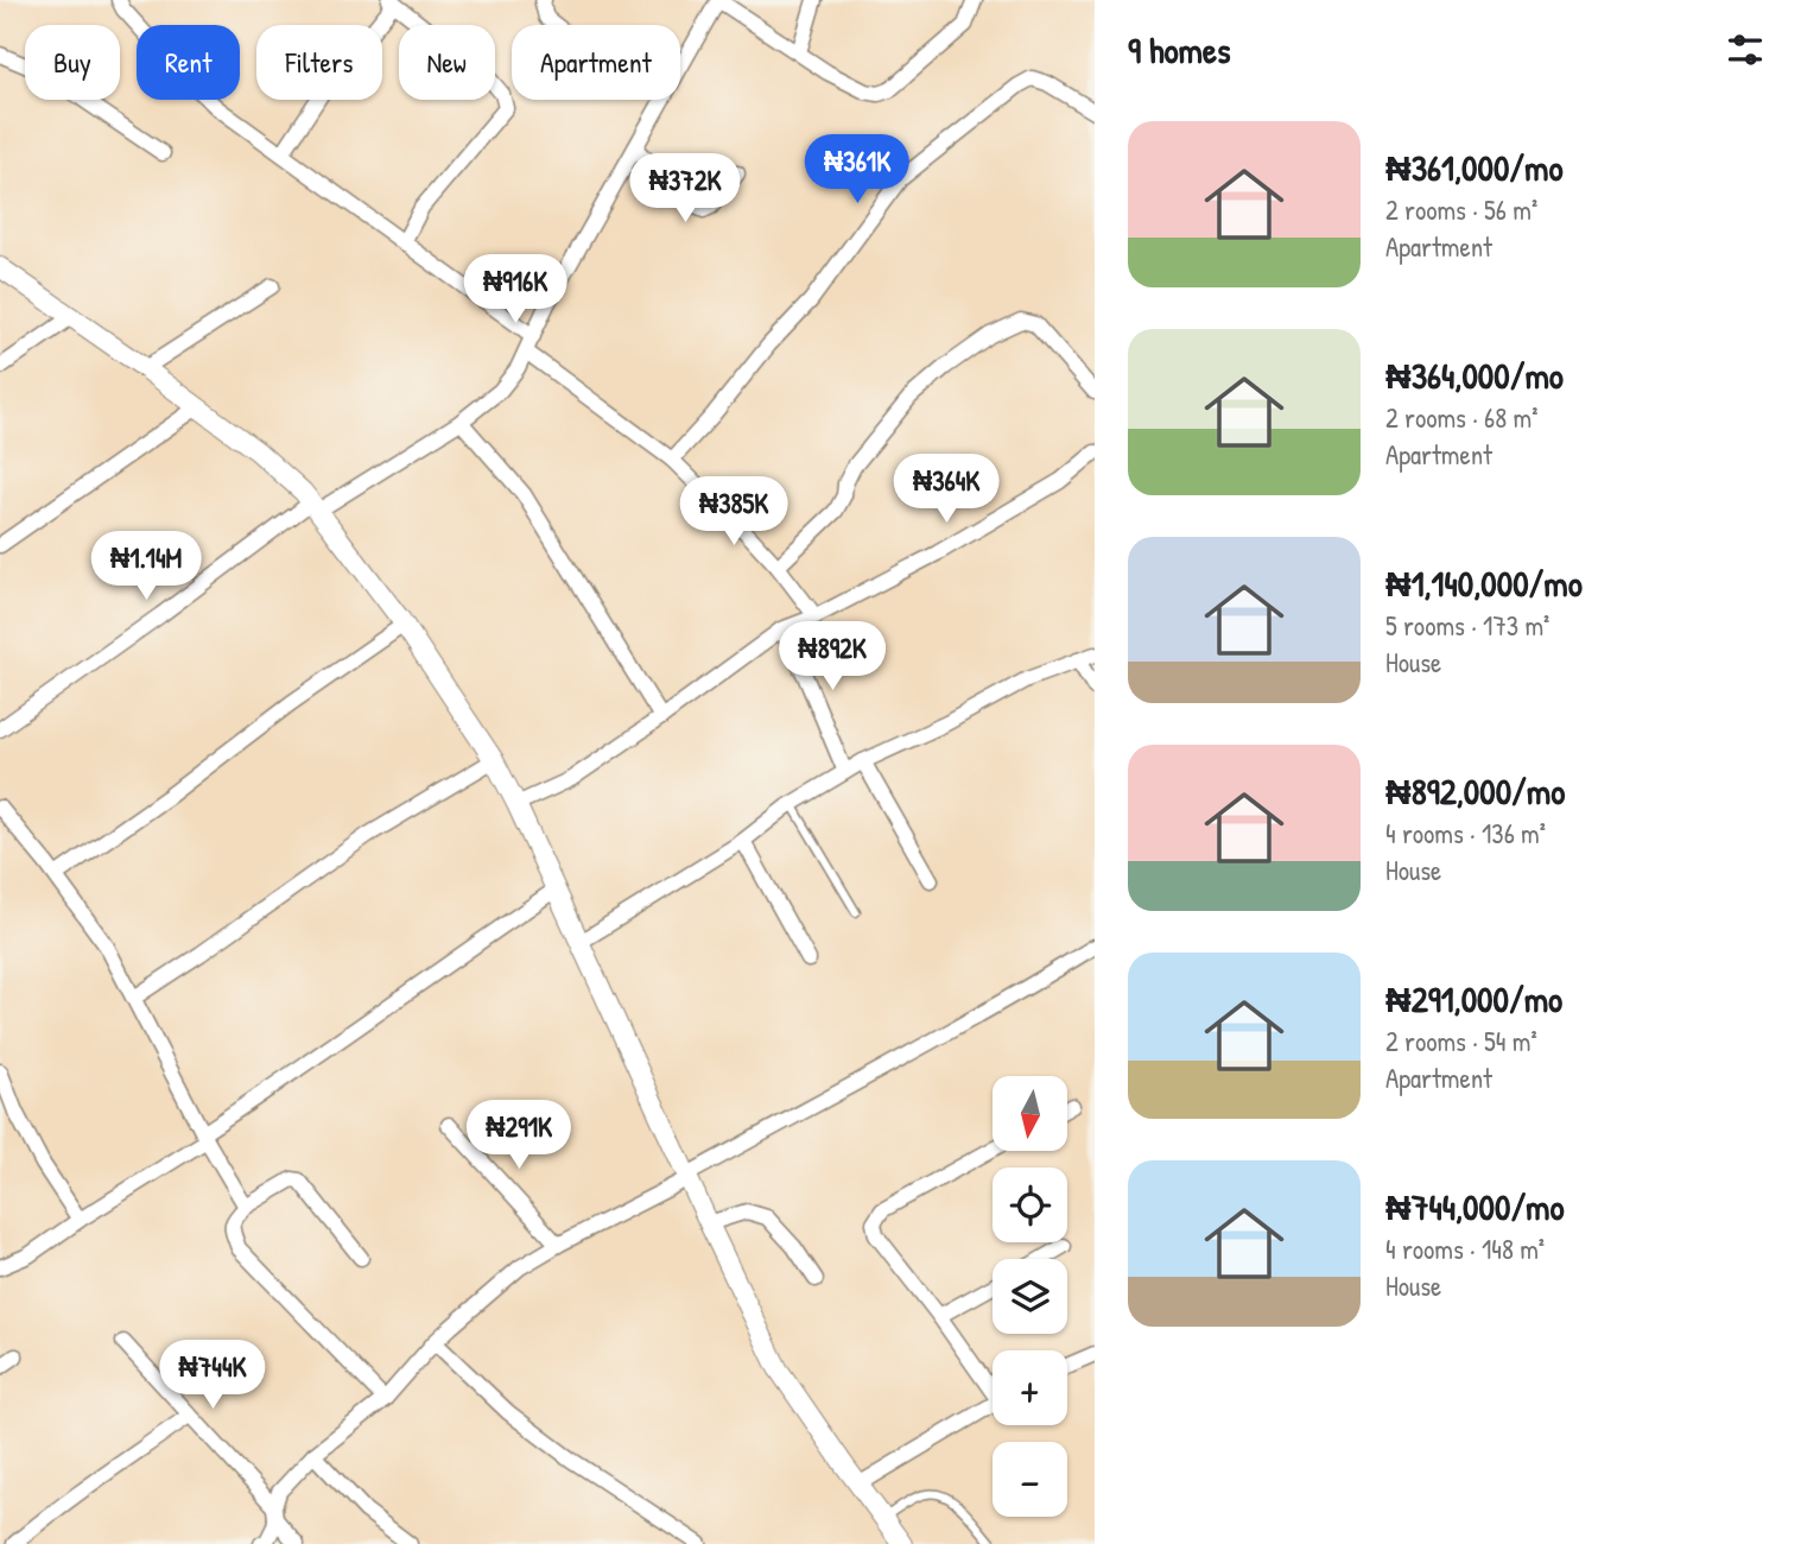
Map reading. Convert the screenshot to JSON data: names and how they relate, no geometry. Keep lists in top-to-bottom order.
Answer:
{
  "north": "bottom",
  "page": {
    "heading": "9 homes",
    "chip": [
      "Buy",
      "Rent",
      "Filters",
      "New",
      "Apartment"
    ],
    "list": [
      {
        "name": "₦361,000/mo",
        "note": "2 rooms · 56 m² · Apartment"
      },
      {
        "name": "₦364,000/mo",
        "note": "2 rooms · 68 m² · Apartment"
      },
      {
        "name": "₦1,140,000/mo",
        "note": "5 rooms · 173 m² · House"
      },
      {
        "name": "₦892,000/mo",
        "note": "4 rooms · 136 m² · House"
      },
      {
        "name": "₦291,000/mo",
        "note": "2 rooms · 54 m² · Apartment"
      },
      {
        "name": "₦744,000/mo",
        "note": "4 rooms · 148 m² · House"
      }
    ],
    "price": [
      "₦361K",
      "₦372K",
      "₦916K",
      "₦364K",
      "₦385K",
      "₦1.14M",
      "₦892K",
      "₦291K",
      "₦744K"
    ],
    "map_buttons": ["+", "−"]
  }
}
